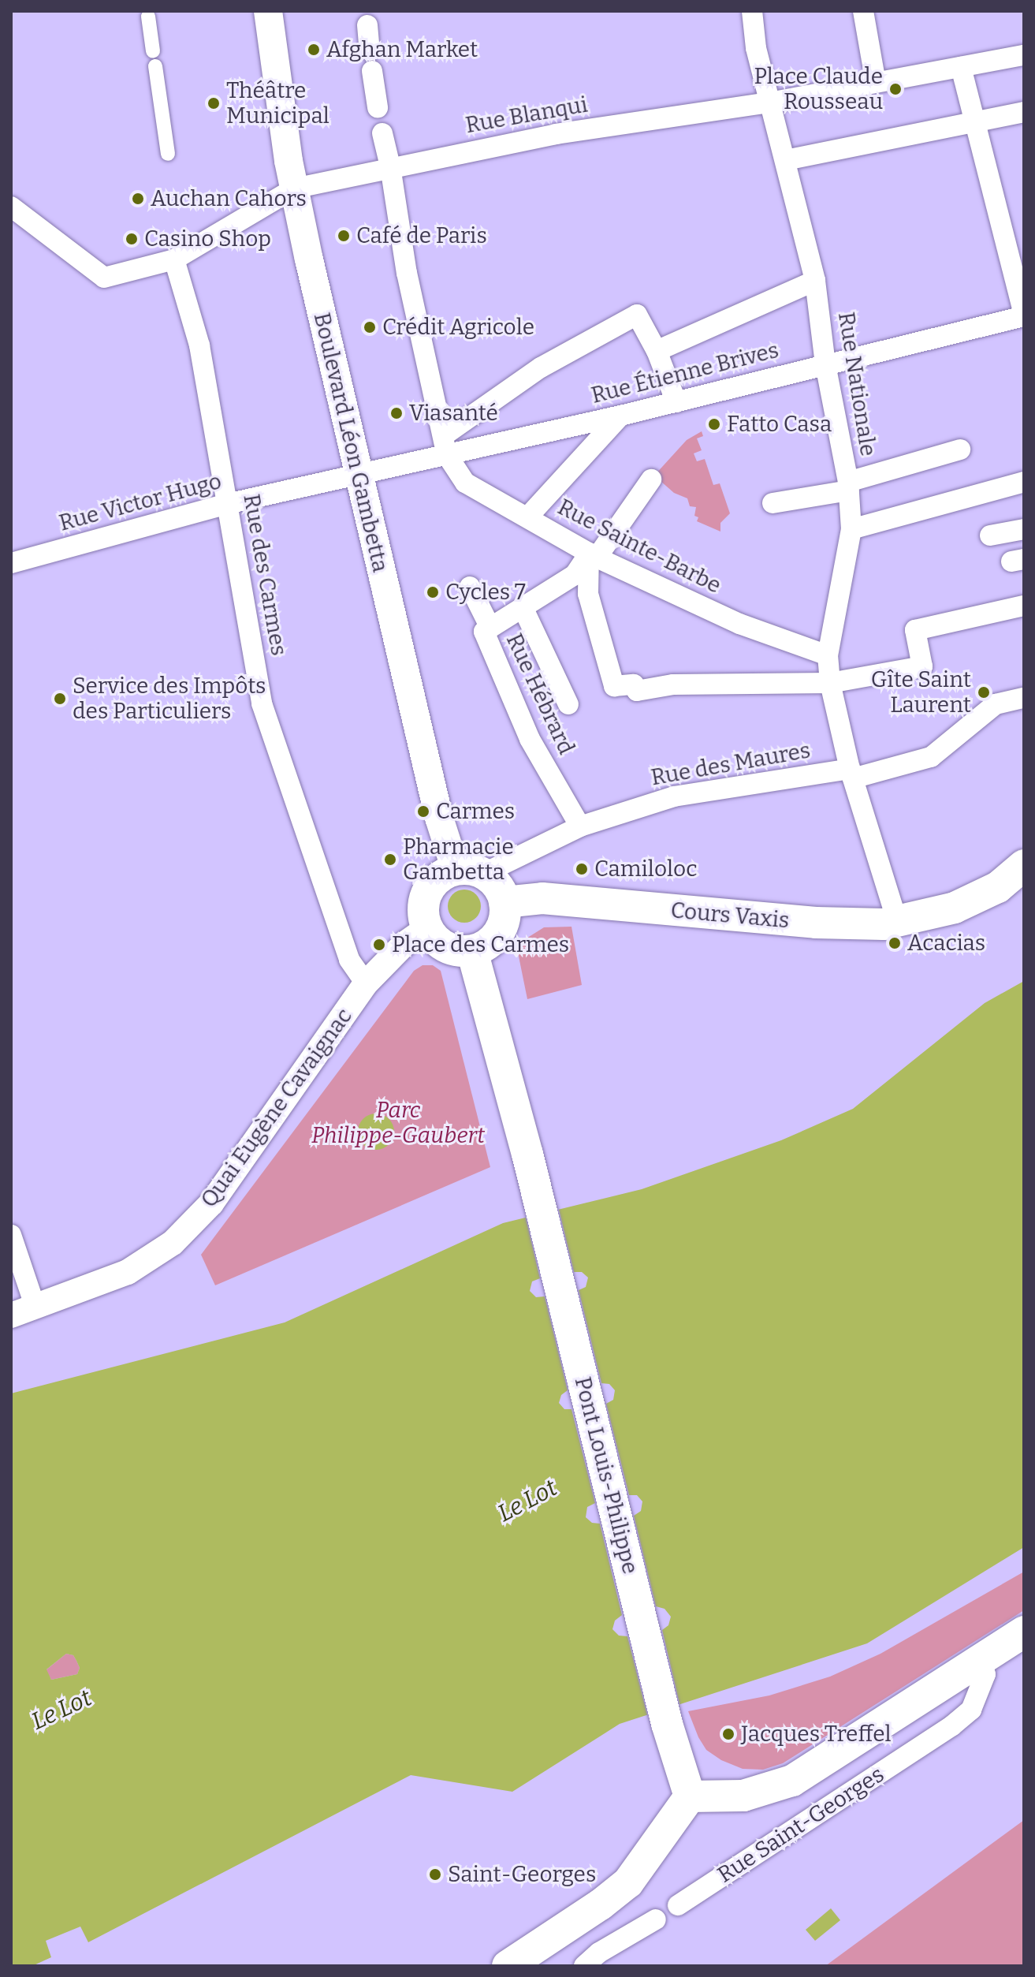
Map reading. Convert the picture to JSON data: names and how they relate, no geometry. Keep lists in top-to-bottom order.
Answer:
{
  "streets": {
    "main road": [
      "Boulevard Léon Gambetta",
      "Cours Vaxis",
      "Pont Louis-Philippe",
      "Rue Saint-Georges"
    ],
    "street": [
      "Rue Blanqui",
      "Rue Étienne Brives",
      "Rue Nationale",
      "Rue Victor Hugo",
      "Rue Sainte-Barbe",
      "Rue des Carmes",
      "Rue Hébrard",
      "Rue des Maures",
      "Quai Eugène Cavaignac"
    ]
  },
  "crossings": [
    ["Rue Blanqui", "Rue Nationale"],
    ["Rue Blanqui", "Boulevard Léon Gambetta"],
    ["Rue Blanqui", "Rue des Carmes"],
    ["Rue Étienne Brives", "Rue Nationale"],
    ["Rue Étienne Brives", "Boulevard Léon Gambetta"],
    ["Rue Étienne Brives", "Rue Victor Hugo"],
    ["Rue Étienne Brives", "Rue Sainte-Barbe"],
    ["Rue Nationale", "Rue Sainte-Barbe"],
    ["Rue Nationale", "Rue des Maures"],
    ["Rue Nationale", "Cours Vaxis"],
    ["Boulevard Léon Gambetta", "Rue Victor Hugo"],
    ["Boulevard Léon Gambetta", "Rue des Maures"],
    ["Boulevard Léon Gambetta", "Cours Vaxis"],
    ["Boulevard Léon Gambetta", "Quai Eugène Cavaignac"],
    ["Boulevard Léon Gambetta", "Pont Louis-Philippe"],
    ["Rue Victor Hugo", "Rue des Carmes"],
    ["Rue Sainte-Barbe", "Rue Hébrard"],
    ["Rue des Carmes", "Quai Eugène Cavaignac"],
    ["Rue Hébrard", "Rue des Maures"],
    ["Rue des Maures", "Cours Vaxis"],
    ["Rue des Maures", "Quai Eugène Cavaignac"],
    ["Rue des Maures", "Pont Louis-Philippe"],
    ["Cours Vaxis", "Quai Eugène Cavaignac"],
    ["Cours Vaxis", "Pont Louis-Philippe"],
    ["Quai Eugène Cavaignac", "Pont Louis-Philippe"],
    ["Pont Louis-Philippe", "Rue Saint-Georges"]
  ],
  "water": ["Le Lot"],
  "parks": ["Parc Philippe-Gaubert"],
  "places": [
    "Afghan Market",
    "Place Claude Rousseau",
    "Théâtre Municipal",
    "Auchan Cahors",
    "Café de Paris",
    "Casino Shop",
    "Crédit Agricole",
    "Viasanté",
    "Fatto Casa",
    "Cycles 7",
    "Gîte Saint Laurent",
    "Service des Impôts des Particuliers",
    "Carmes",
    "Pharmacie Gambetta",
    "Camiloloc",
    "Acacias",
    "Place des Carmes",
    "Jacques Treffel",
    "Saint-Georges"
  ]
}
